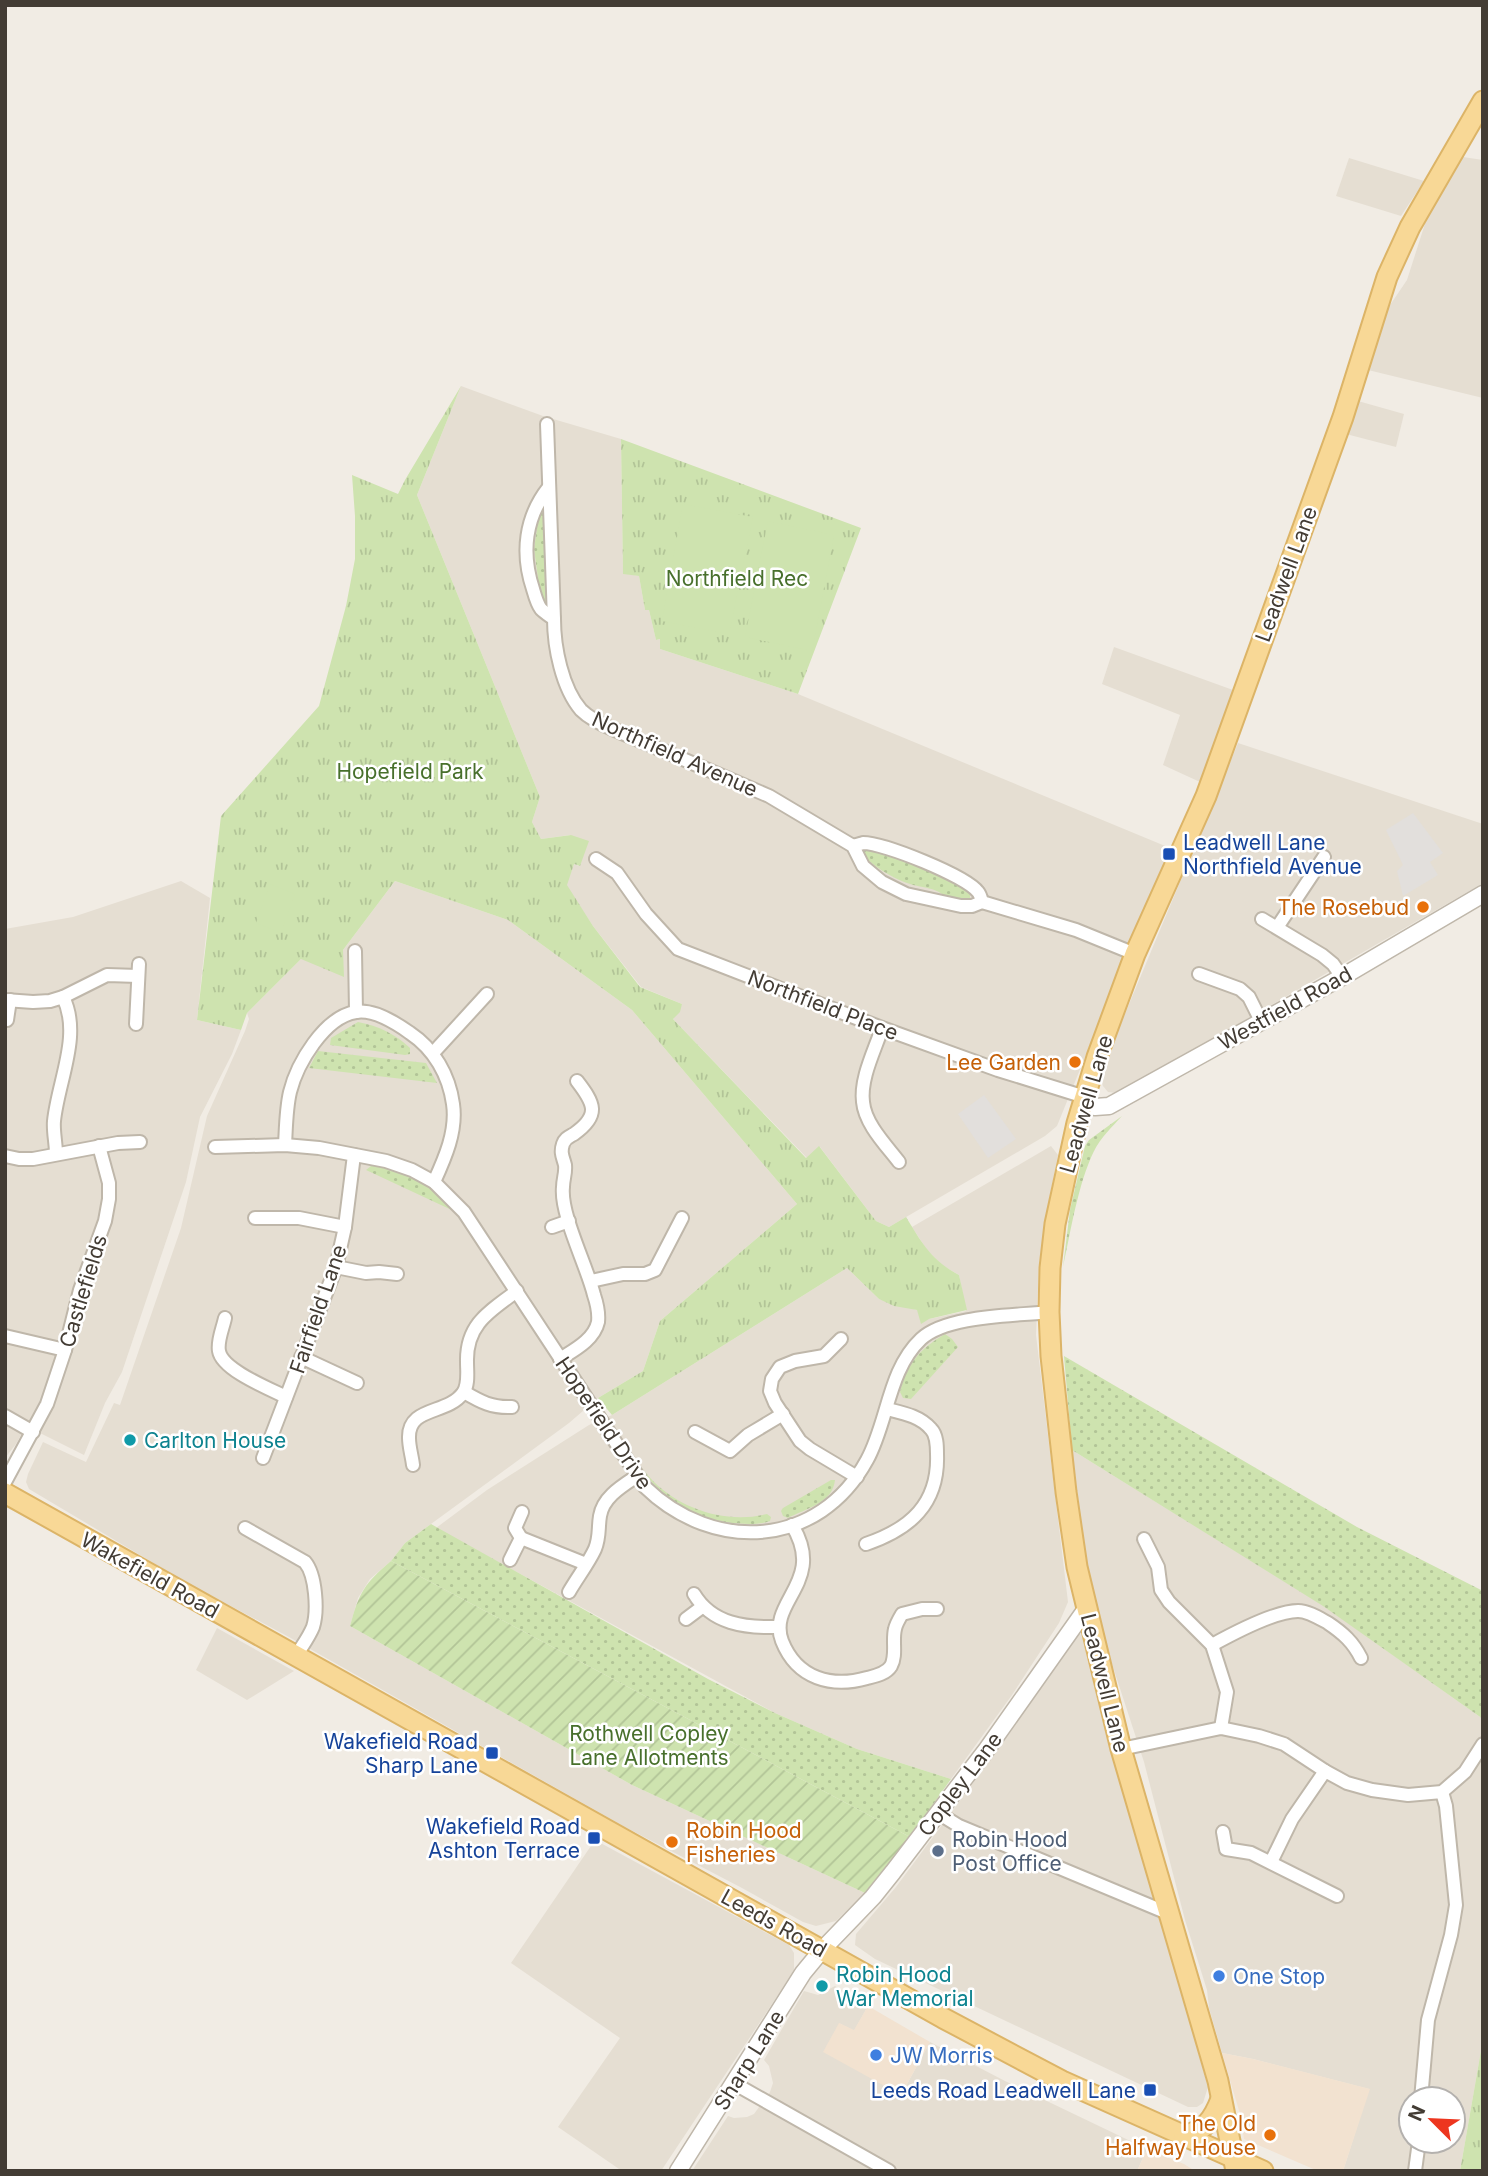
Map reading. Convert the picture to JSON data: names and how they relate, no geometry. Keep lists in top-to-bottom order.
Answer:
{
  "streets": {
    "main road": ["Leadwell Lane", "Wakefield Road", "Leeds Road"],
    "street": [
      "Northfield Avenue",
      "Northfield Place",
      "Westfield Road",
      "Castlefields",
      "Fairfield Lane",
      "Hopefield Drive",
      "Copley Lane",
      "Sharp Lane"
    ]
  },
  "crossings": [
    ["Leadwell Lane", "Northfield Avenue"],
    ["Leadwell Lane", "Northfield Place"],
    ["Leadwell Lane", "Westfield Road"],
    ["Leadwell Lane", "Hopefield Drive"],
    ["Leadwell Lane", "Copley Lane"],
    ["Leadwell Lane", "Leeds Road"],
    ["Northfield Place", "Westfield Road"],
    ["Fairfield Lane", "Hopefield Drive"],
    ["Wakefield Road", "Leeds Road"],
    ["Copley Lane", "Leeds Road"],
    ["Copley Lane", "Sharp Lane"],
    ["Leeds Road", "Sharp Lane"]
  ],
  "parks": ["Northfield Rec", "Hopefield Park", "Rothwell Copley Lane Allotments"],
  "places": {
    "transit": [
      "Leadwell Lane Northfield Avenue",
      "Wakefield Road Sharp Lane",
      "Wakefield Road Ashton Terrace",
      "Leeds Road Leadwell Lane"
    ],
    "other": [
      "The Rosebud",
      "Lee Garden",
      "Carlton House",
      "Robin Hood Fisheries",
      "Robin Hood Post Office",
      "One Stop",
      "Robin Hood War Memorial",
      "JW Morris",
      "The Old Halfway House"
    ]
  },
  "north": "top left"
}
